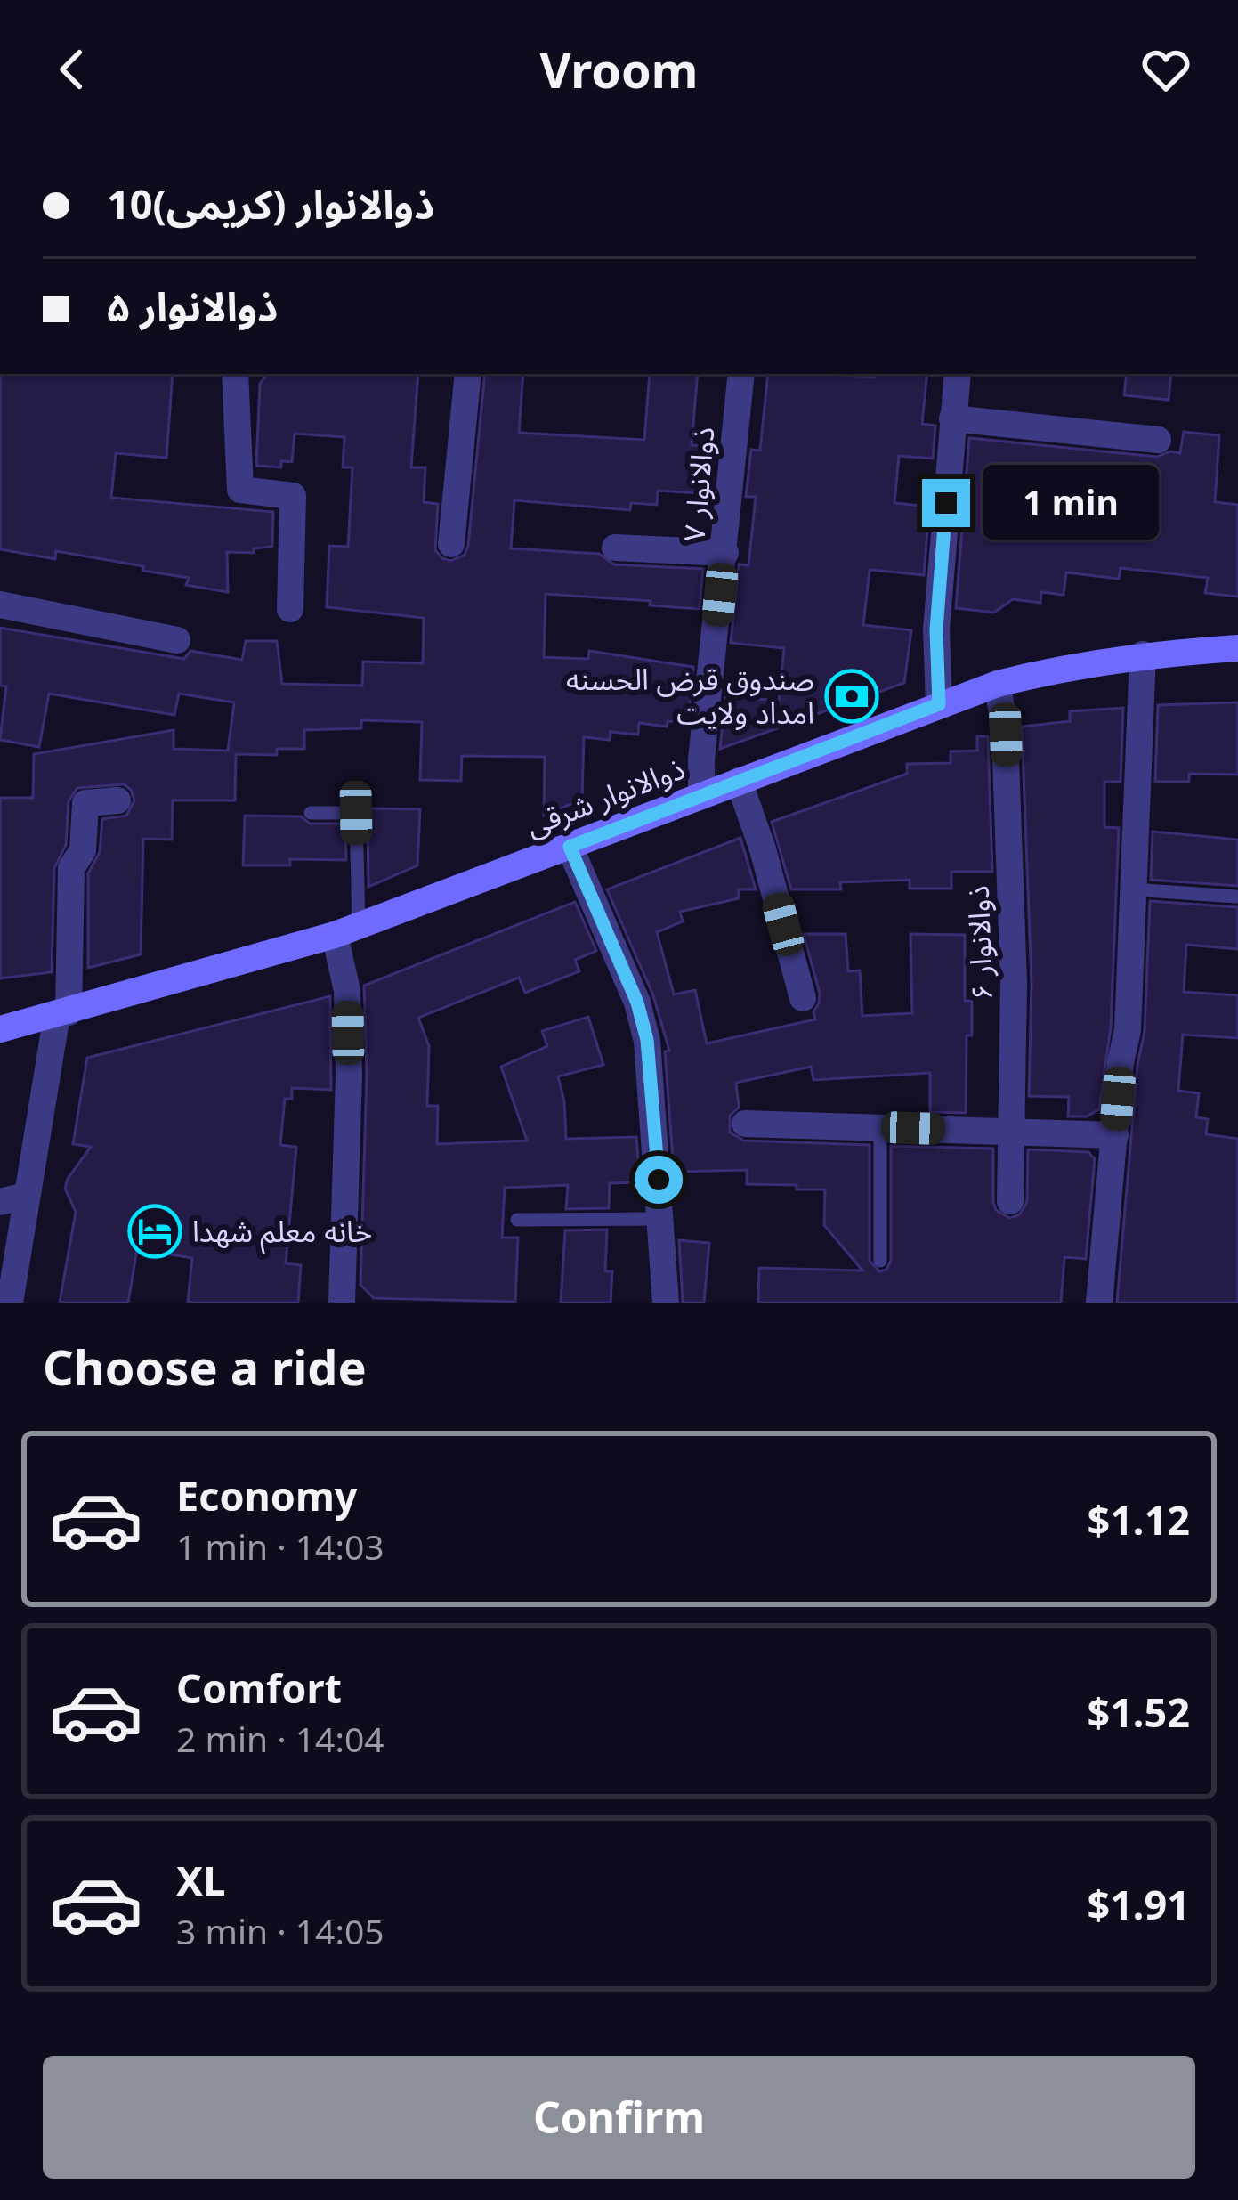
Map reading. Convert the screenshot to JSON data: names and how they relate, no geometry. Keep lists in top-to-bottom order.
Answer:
{
  "streets": {
    "street": ["ذوالانوار ۷", "ذوالانوار شرقی", "ذوالانوار ۶"]
  },
  "crossings": [
    ["ذوالانوار ۷", "ذوالانوار شرقی"],
    ["ذوالانوار شرقی", "ذوالانوار ۶"]
  ],
  "places": {
    "bank": ["صندوق قرض الحسنه امداد ولایت"],
    "hotel": ["خانه معلم شهدا"]
  },
  "page": {
    "header": "Vroom",
    "banner": ["10ذوالانوار (کریمی)", "ذوالانوار ۵"],
    "bubble": "1 min",
    "heading": "Choose a ride",
    "list": [
      {
        "name": "Economy",
        "note": "1 min · 14:03",
        "value": "$1.12"
      },
      {
        "name": "Comfort",
        "note": "2 min · 14:04",
        "value": "$1.52"
      },
      {
        "name": "XL",
        "note": "3 min · 14:05",
        "value": "$1.91"
      }
    ],
    "buttons": "Confirm"
  }
}
